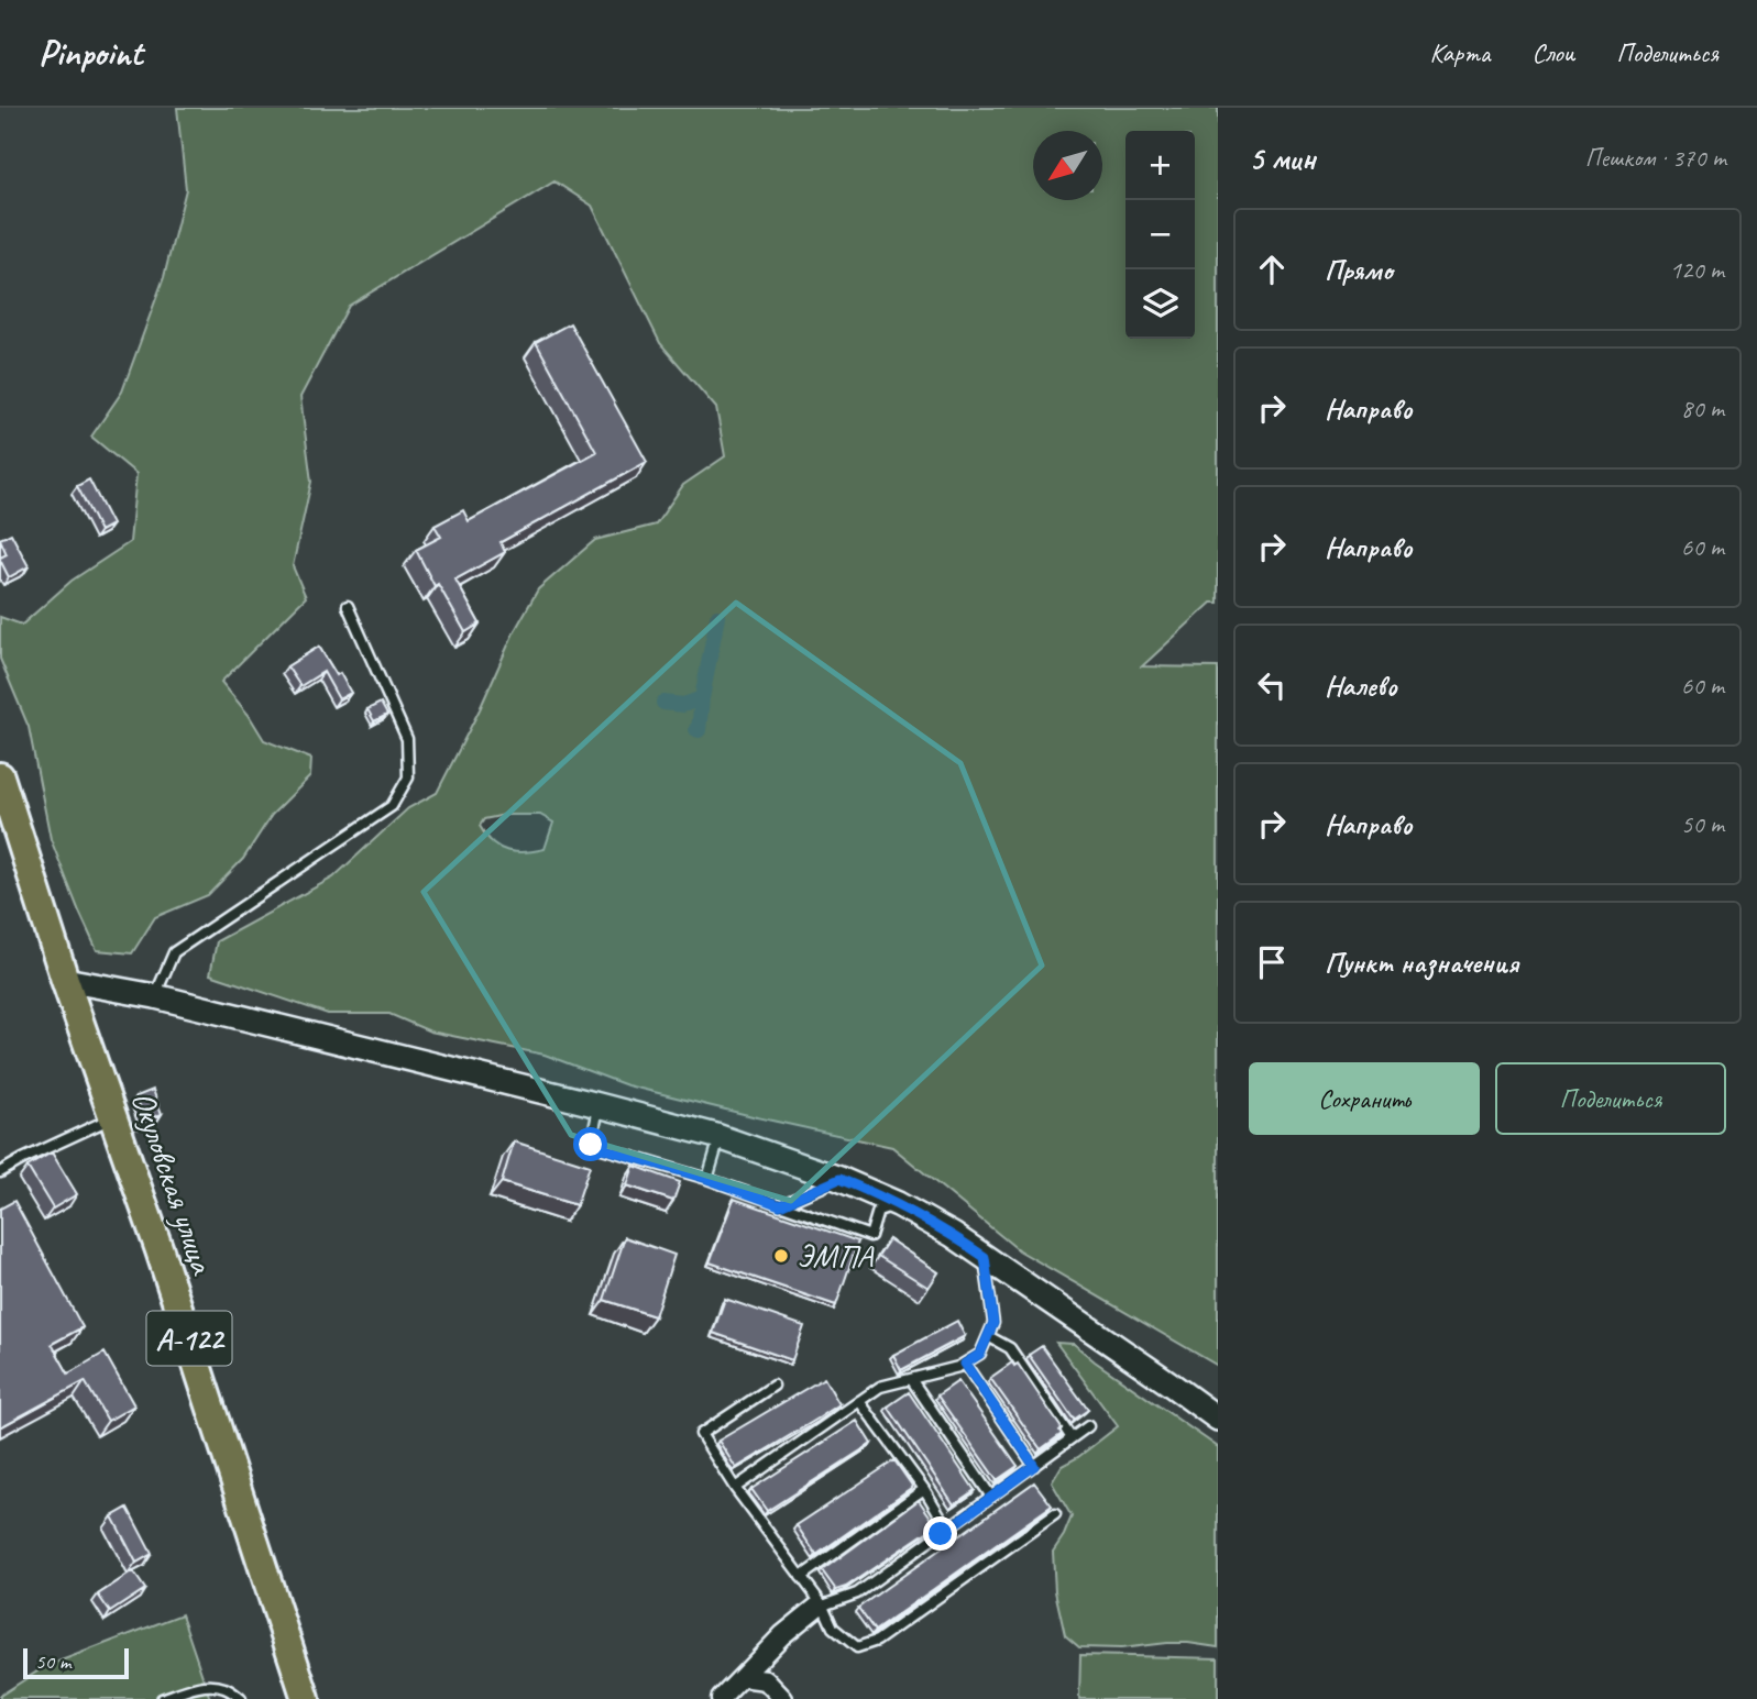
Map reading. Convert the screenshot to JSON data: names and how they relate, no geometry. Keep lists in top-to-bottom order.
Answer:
{
  "streets": {
    "main road": ["Окуловская улица", "А-122"]
  },
  "places": ["ЭМПА"],
  "scale_bar": "50 m",
  "north": "bottom left",
  "page": {
    "header": "Pinpoint",
    "nav": ["Карта", "Слои", "Поделиться"],
    "heading": ["5 мин", "Пешком · 370 m"],
    "map_buttons": ["+", "−"],
    "list": [
      ["Прямо", "120 m"],
      ["Направо", "80 m"],
      ["Направо", "60 m"],
      ["Налево", "60 m"],
      ["Направо", "50 m"],
      "Пункт назначения"
    ],
    "buttons": ["Сохранить", "Поделиться"],
    "scale": "50 m"
  }
}
